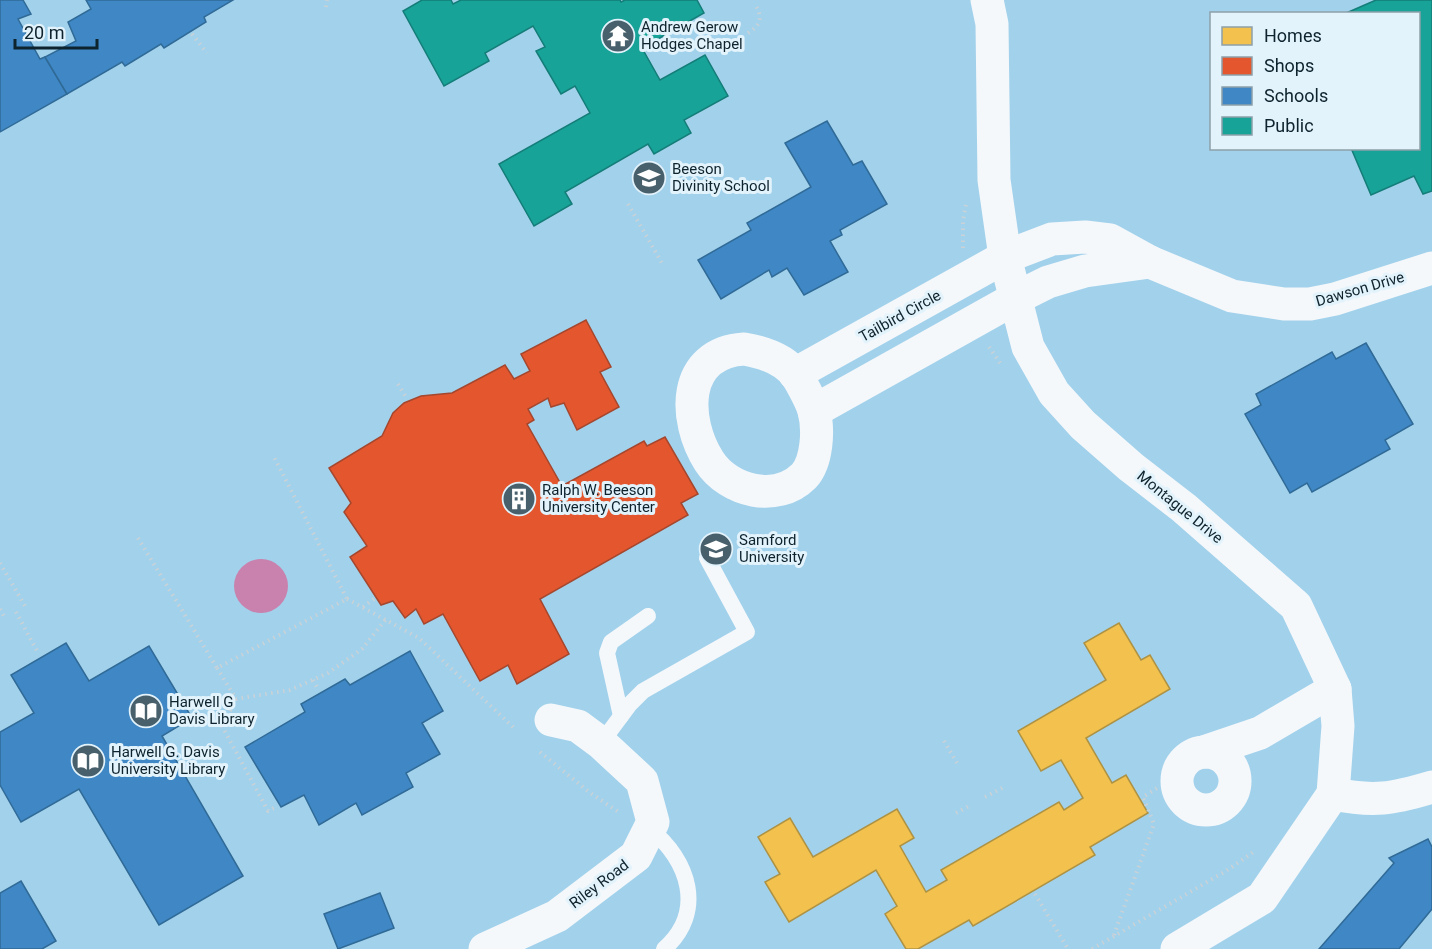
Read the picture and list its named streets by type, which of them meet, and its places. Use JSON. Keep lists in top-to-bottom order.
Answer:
{
  "streets": {
    "street": [
      "Dawson Drive",
      "Tailbird Circle",
      "Montague Drive",
      "Riley Road"
    ]
  },
  "crossings": [
    ["Dawson Drive", "Tailbird Circle"],
    ["Dawson Drive", "Montague Drive"],
    ["Tailbird Circle", "Montague Drive"]
  ],
  "places": {
    "temple": ["Andrew Gerow Hodges Chapel"],
    "school or university": ["Beeson Divinity School", "Samford University"],
    "building": ["Ralph W. Beeson University Center"],
    "library": ["Harwell G Davis Library", "Harwell G. Davis University Library"]
  },
  "legend": [
    "Homes",
    "Shops",
    "Schools",
    "Public"
  ],
  "scale_bar": "20 m"
}
